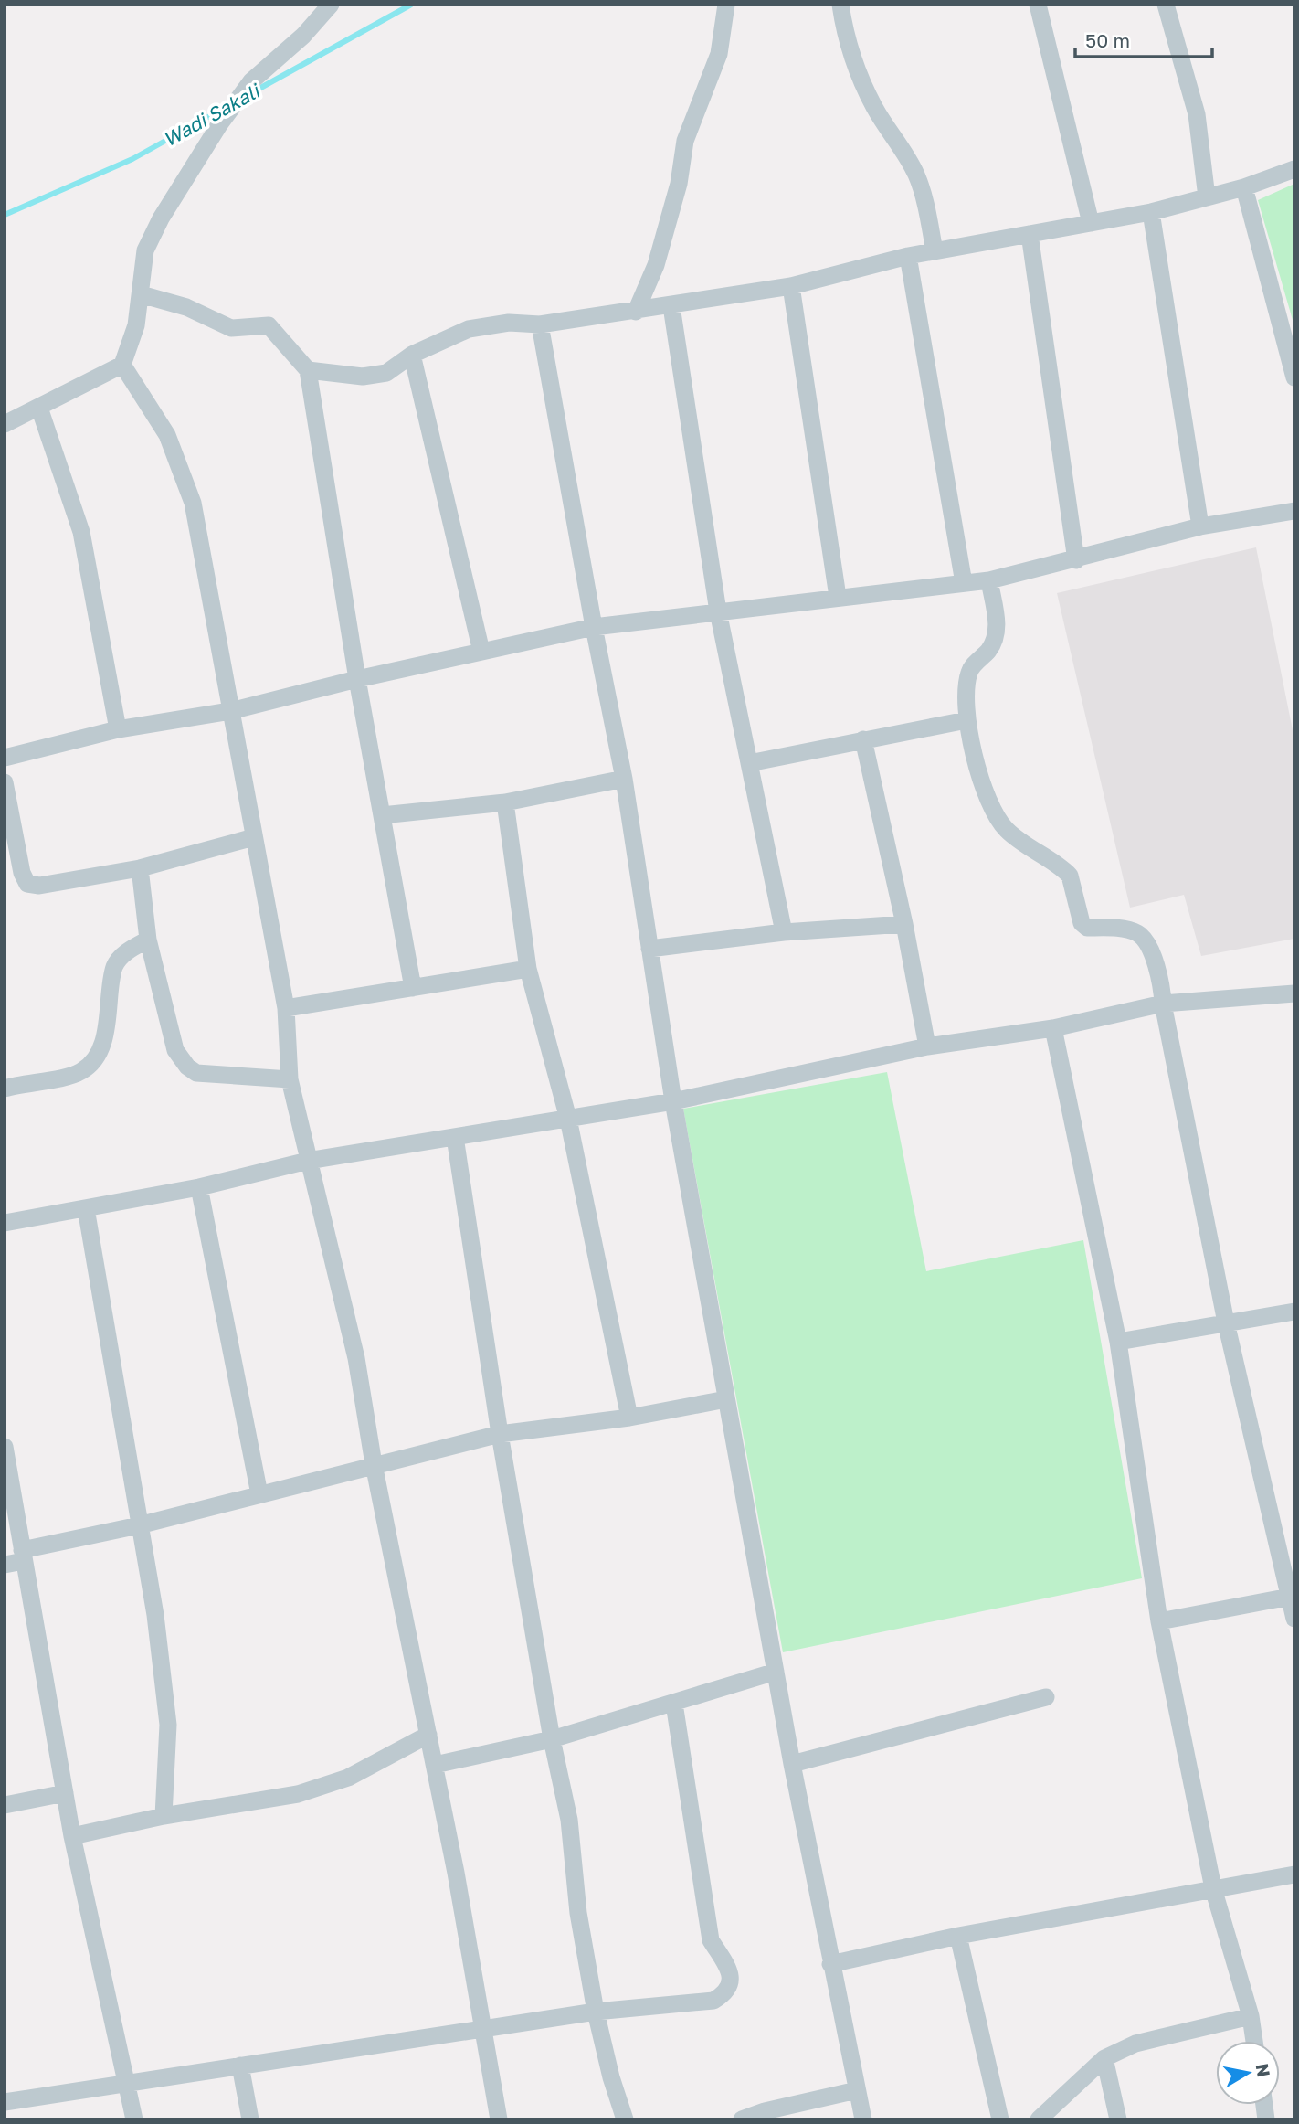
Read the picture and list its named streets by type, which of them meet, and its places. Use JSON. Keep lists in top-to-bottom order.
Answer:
{
  "water": ["Wadi Sakali"],
  "scale_bar": "50 m",
  "north": "right"
}
